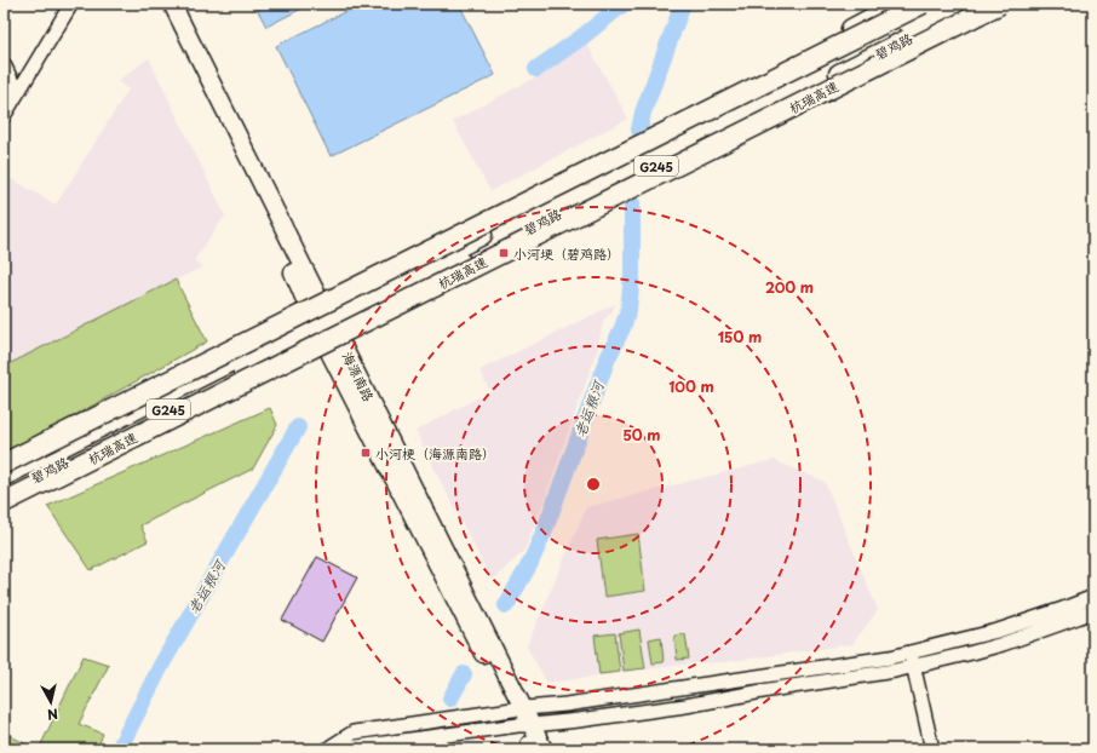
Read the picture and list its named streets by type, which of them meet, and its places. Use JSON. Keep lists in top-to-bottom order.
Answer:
{
  "streets": {
    "highway": ["碧鸡路", "杭瑞高速", "G245"],
    "main road": ["海源南路"]
  },
  "crossings": [
    ["碧鸡路", "海源南路"]
  ],
  "water": ["老运粮河"],
  "places": {
    "transit": ["小河埂（碧鸡路）", "小河梗（海源南路）"]
  },
  "north": "bottom",
  "rings": [
    "200 m",
    "150 m",
    "100 m",
    "50 m"
  ]
}
